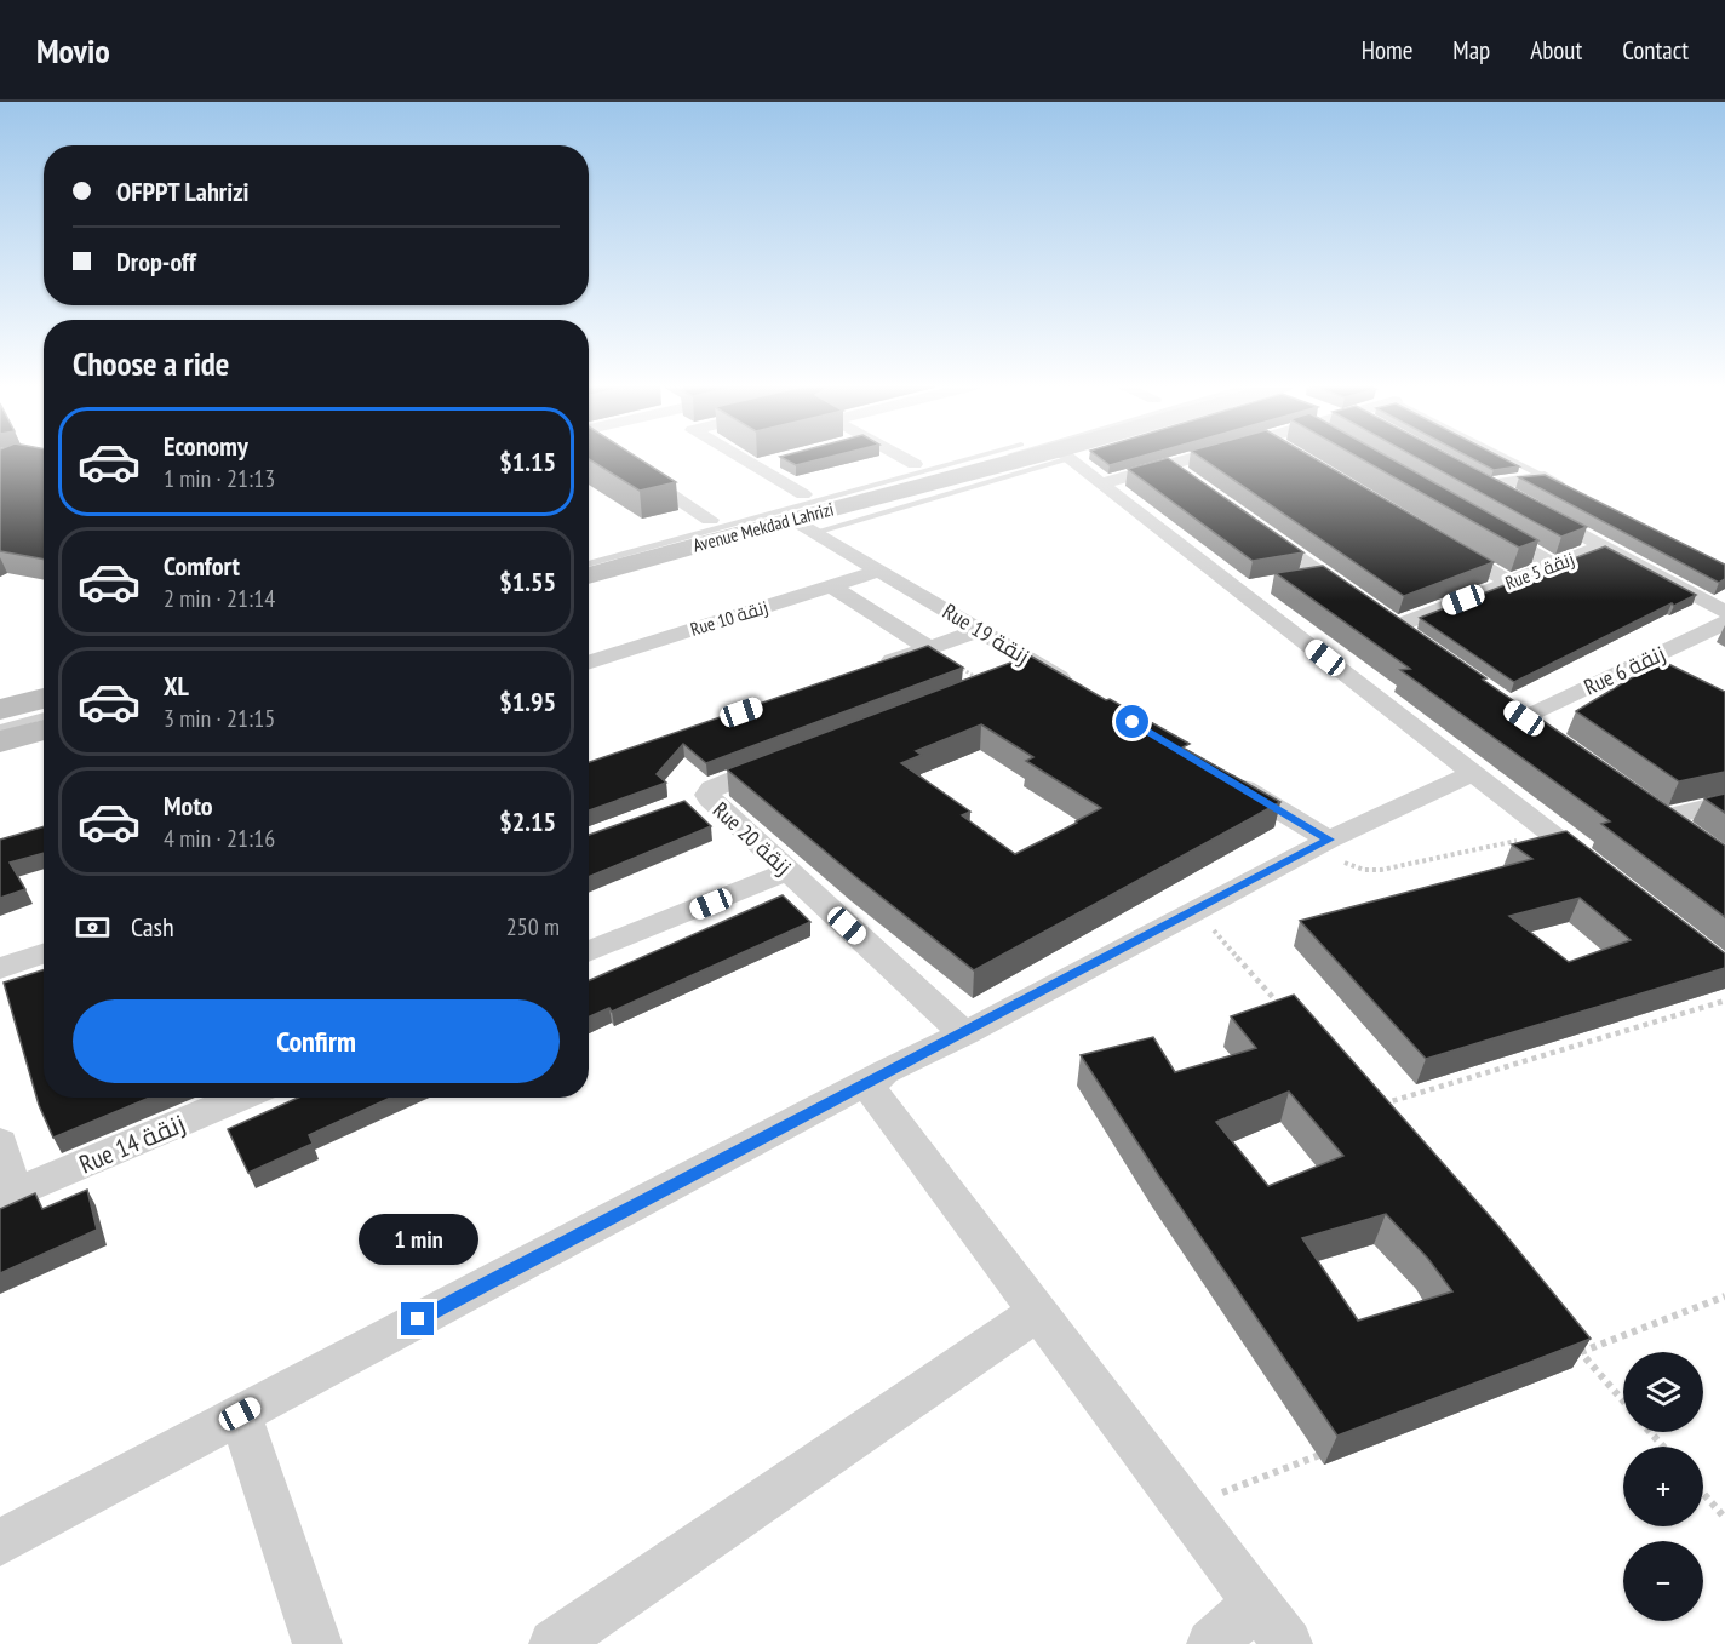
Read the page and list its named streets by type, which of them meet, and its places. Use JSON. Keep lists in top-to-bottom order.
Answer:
{
  "streets": {
    "main road": ["Avenue Mekdad Lahrizi"],
    "street": [
      "Rue 5 زنقة",
      "Rue 10 زنقة",
      "Rue 19 زنقة",
      "Rue 6 زنقة",
      "Rue 20 زنقة",
      "Rue 14 زنقة"
    ]
  },
  "crossings": [
    ["Avenue Mekdad Lahrizi", "Rue 19 زنقة"],
    ["Rue 10 زنقة", "Rue 19 زنقة"]
  ],
  "page": {
    "header": "Movio",
    "nav": [
      "Home",
      "Map",
      "About",
      "Contact"
    ],
    "banner": ["OFPPT Lahrizi", "Drop-off"],
    "heading": "Choose a ride",
    "list": [
      {
        "name": "Economy",
        "note": "1 min · 21:13",
        "value": "$1.15"
      },
      {
        "name": "Comfort",
        "note": "2 min · 21:14",
        "value": "$1.55"
      },
      {
        "name": "XL",
        "note": "3 min · 21:15",
        "value": "$1.95"
      },
      {
        "name": "Moto",
        "note": "4 min · 21:16",
        "value": "$2.15"
      }
    ],
    "pay": ["Cash", "250 m"],
    "buttons": "Confirm",
    "bubble": "1 min",
    "map_buttons": ["+", "−"]
  }
}
